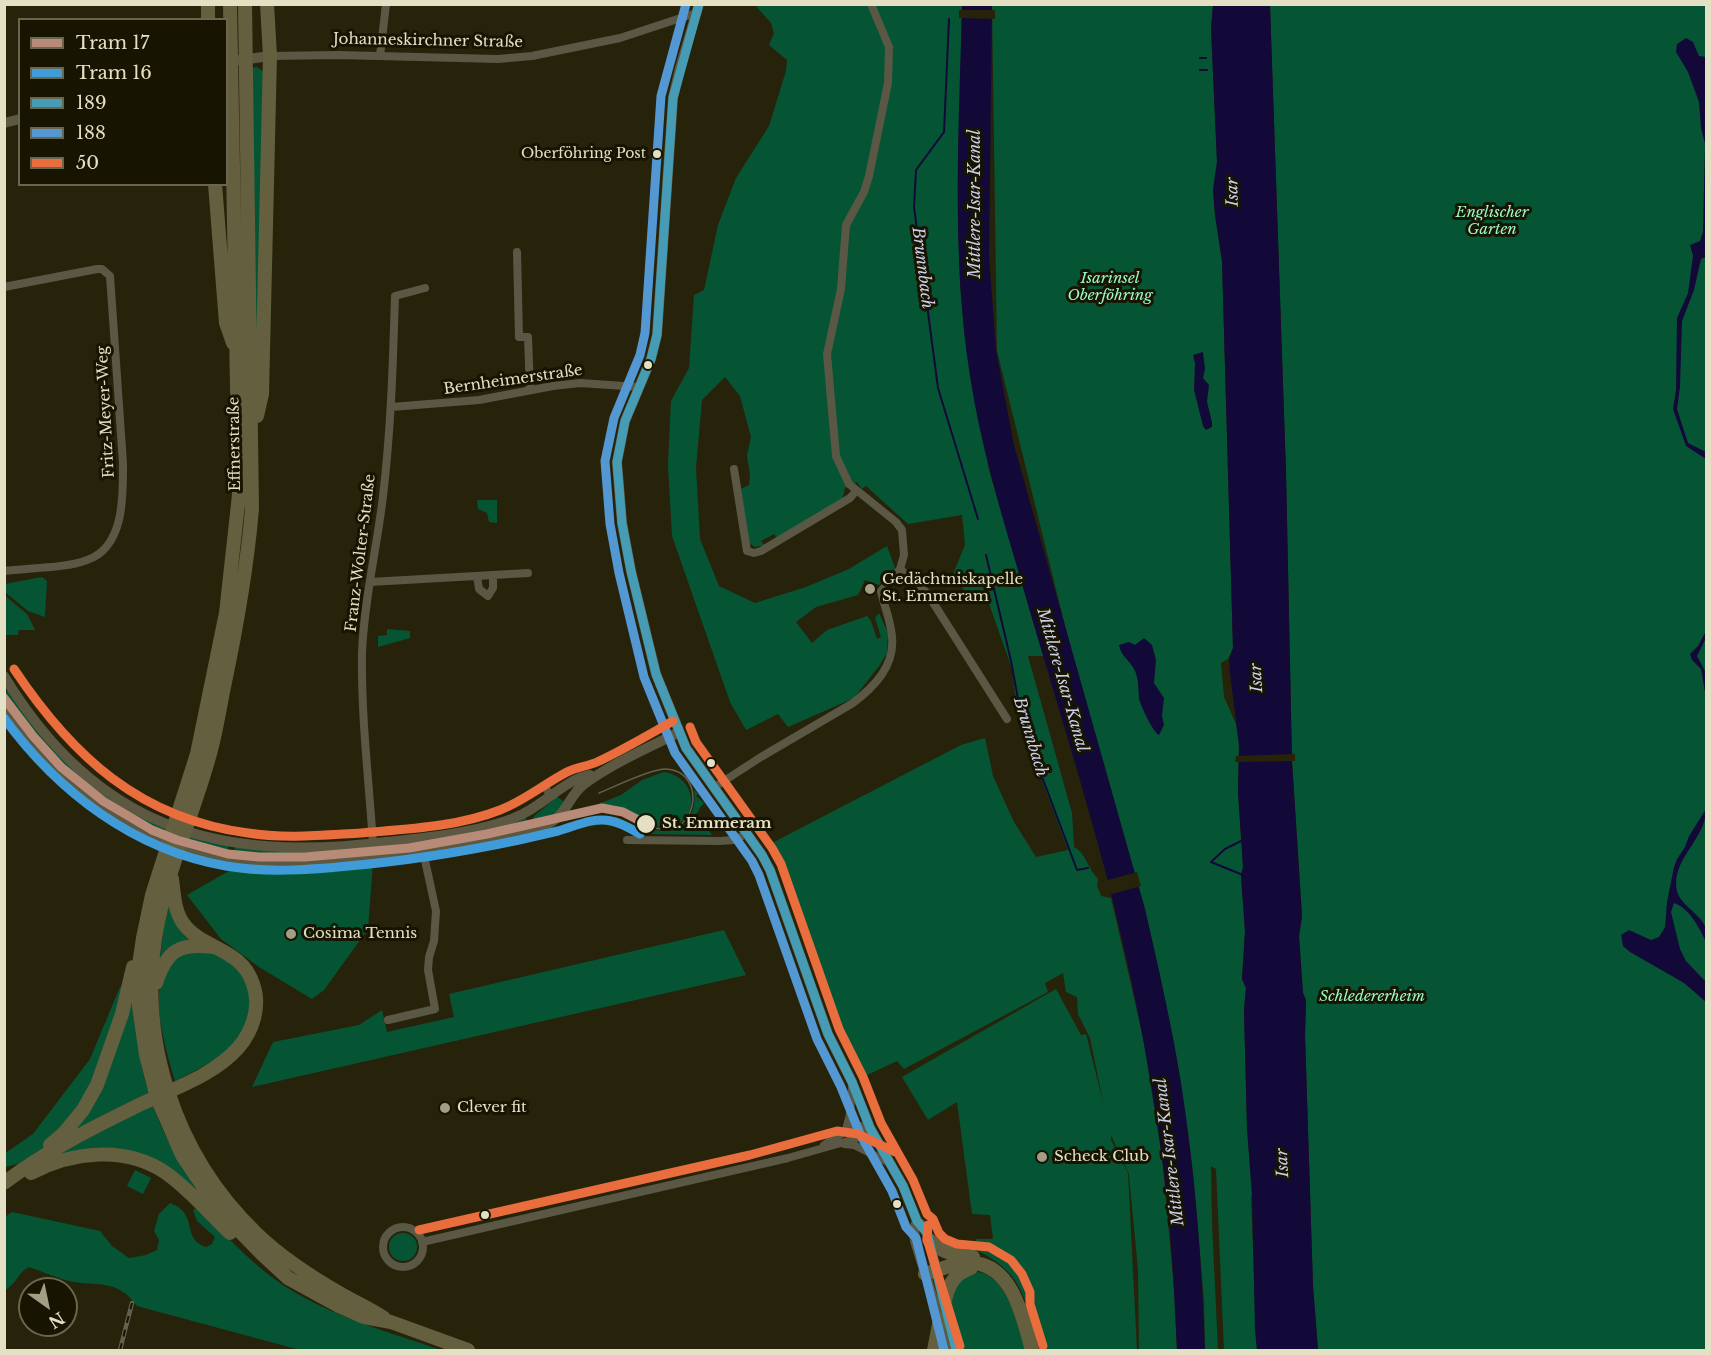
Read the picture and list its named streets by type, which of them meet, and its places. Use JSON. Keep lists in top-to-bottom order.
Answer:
{
  "streets": {
    "highway": ["Effnerstraße"],
    "main road": ["Johanneskirchner Straße"],
    "street": ["Bernheimerstraße", "Fritz-Meyer-Weg", "Franz-Wolter-Straße"]
  },
  "crossings": [
    ["Bernheimerstraße", "Franz-Wolter-Straße"]
  ],
  "water": ["Isar", "Mittlere-Isar-Kanal", "Brunnbach"],
  "parks": ["Englischer Garten", "Isarinsel Oberföhring", "Schledererheim"],
  "places": [
    "Oberföhring Post",
    "Gedächtniskapelle St. Emmeram",
    "St. Emmeram",
    "Cosima Tennis",
    "Clever fit",
    "Scheck Club"
  ],
  "lines": [
    "transit line 189",
    "transit line 188",
    "transit line 50",
    "tram line 17",
    "tram line 16"
  ],
  "legend": [
    "Tram 17",
    "Tram 16",
    "189",
    "188",
    "50"
  ],
  "north": "bottom right"
}
